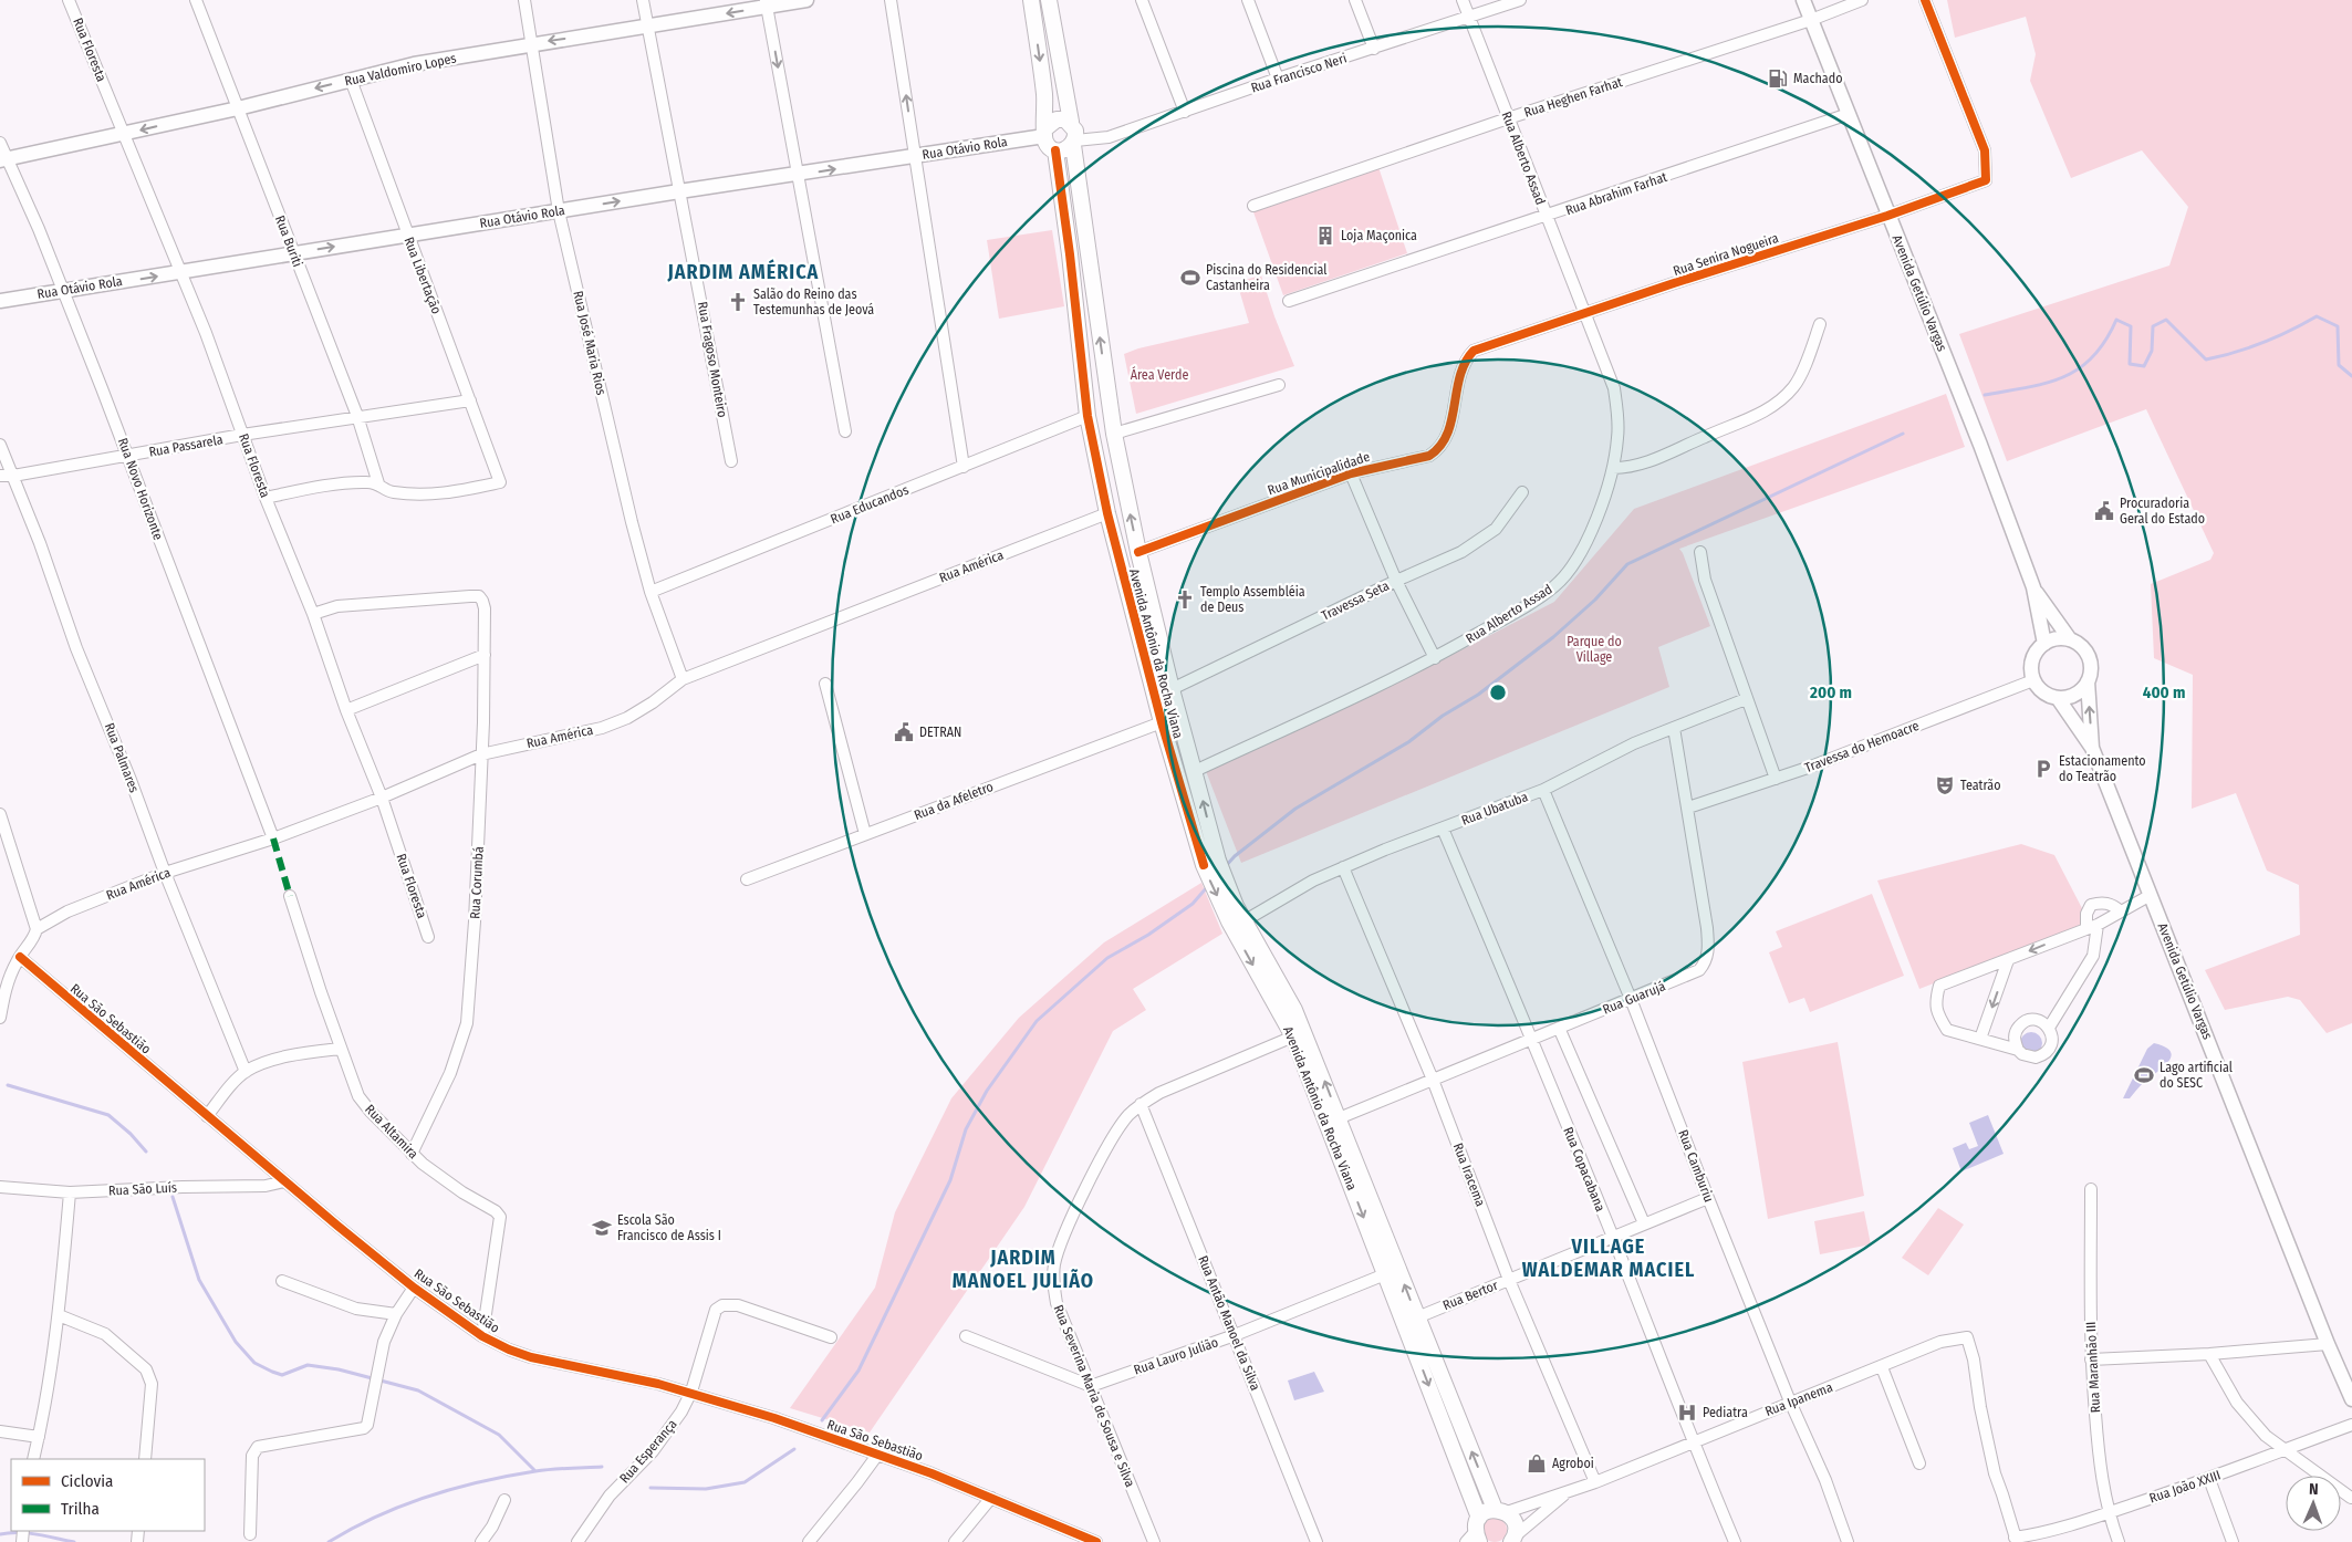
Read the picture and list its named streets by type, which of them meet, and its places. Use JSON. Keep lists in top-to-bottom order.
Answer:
{
  "streets": {
    "main road": ["Avenida Antônio da Rocha Viana"],
    "street": [
      "Rua Floresta",
      "Rua Valdomiro Lopes",
      "Rua Francisco Neri",
      "Rua Heghen Farhat",
      "Rua Otávio Rola",
      "Rua Alberto Assad",
      "Rua Abrahim Farhat",
      "Rua Buriti",
      "Rua Senira Nogueira",
      "Rua Libertação",
      "Avenida Getúlio Vargas",
      "Rua José Maria Rios",
      "Rua Fragoso Monteiro",
      "Rua Passarela",
      "Rua Municipalidade",
      "Rua Novo Horizonte",
      "Rua Educandos",
      "Rua América",
      "Travessa Seta",
      "Travessa do Hemoacre",
      "Rua Palmares",
      "Rua da Afeletro",
      "Rua Ubatuba",
      "Rua Corumbá",
      "Rua Guarujá",
      "Rua São Sebastião",
      "Rua Altamira",
      "Rua Camburiu",
      "Rua Copacabana",
      "Rua Iracema",
      "Rua São Luís",
      "Rua Bertor",
      "Rua Antão Manoel da Silva",
      "Rua Lauro Julião",
      "Rua Maranhão III",
      "Rua Severina Maria de Sousa e Silva",
      "Rua Ipanema",
      "Rua Esperança",
      "Rua João XXIII"
    ]
  },
  "crossings": [
    ["Rua Floresta", "Rua Valdomiro Lopes"],
    ["Rua Floresta", "Rua Otávio Rola"],
    ["Rua Floresta", "Rua Passarela"],
    ["Rua Floresta", "Rua América"],
    ["Rua Floresta", "Rua Corumbá"],
    ["Rua Valdomiro Lopes", "Rua Buriti"],
    ["Rua Valdomiro Lopes", "Rua Libertação"],
    ["Rua Valdomiro Lopes", "Rua José Maria Rios"],
    ["Rua Valdomiro Lopes", "Rua Fragoso Monteiro"],
    ["Rua Valdomiro Lopes", "Rua Novo Horizonte"],
    ["Rua Francisco Neri", "Rua Otávio Rola"],
    ["Rua Francisco Neri", "Rua Alberto Assad"],
    ["Rua Francisco Neri", "Avenida Antônio da Rocha Viana"],
    ["Rua Heghen Farhat", "Rua Alberto Assad"],
    ["Rua Heghen Farhat", "Avenida Getúlio Vargas"],
    ["Rua Otávio Rola", "Rua Buriti"],
    ["Rua Otávio Rola", "Rua Libertação"],
    ["Rua Otávio Rola", "Rua José Maria Rios"],
    ["Rua Otávio Rola", "Rua Fragoso Monteiro"],
    ["Rua Otávio Rola", "Rua Novo Horizonte"],
    ["Rua Otávio Rola", "Avenida Antônio da Rocha Viana"],
    ["Rua Alberto Assad", "Rua Abrahim Farhat"],
    ["Rua Alberto Assad", "Rua Senira Nogueira"],
    ["Rua Alberto Assad", "Avenida Antônio da Rocha Viana"],
    ["Rua Abrahim Farhat", "Avenida Getúlio Vargas"],
    ["Rua Buriti", "Rua Libertação"],
    ["Rua Buriti", "Rua Passarela"],
    ["Rua Senira Nogueira", "Avenida Getúlio Vargas"],
    ["Rua Senira Nogueira", "Rua Municipalidade"],
    ["Rua Libertação", "Rua Passarela"],
    ["Avenida Getúlio Vargas", "Travessa do Hemoacre"],
    ["Rua José Maria Rios", "Rua Educandos"],
    ["Rua José Maria Rios", "Rua América"],
    ["Rua Passarela", "Rua Novo Horizonte"],
    ["Rua Passarela", "Rua Palmares"],
    ["Rua Municipalidade", "Avenida Antônio da Rocha Viana"],
    ["Rua Novo Horizonte", "Rua América"],
    ["Rua Educandos", "Avenida Antônio da Rocha Viana"],
    ["Rua América", "Avenida Antônio da Rocha Viana"],
    ["Rua América", "Rua Palmares"],
    ["Rua América", "Rua Corumbá"],
    ["Travessa Seta", "Avenida Antônio da Rocha Viana"],
    ["Avenida Antônio da Rocha Viana", "Rua da Afeletro"],
    ["Avenida Antônio da Rocha Viana", "Rua Ubatuba"],
    ["Avenida Antônio da Rocha Viana", "Rua Guarujá"],
    ["Avenida Antônio da Rocha Viana", "Rua Bertor"],
    ["Avenida Antônio da Rocha Viana", "Rua Lauro Julião"],
    ["Avenida Antônio da Rocha Viana", "Rua Severina Maria de Sousa e Silva"],
    ["Avenida Antônio da Rocha Viana", "Rua Ipanema"],
    ["Travessa do Hemoacre", "Rua Guarujá"],
    ["Rua Ubatuba", "Rua Guarujá"],
    ["Rua Ubatuba", "Rua Camburiu"],
    ["Rua Ubatuba", "Rua Copacabana"],
    ["Rua Ubatuba", "Rua Iracema"],
    ["Rua Corumbá", "Rua Altamira"],
    ["Rua Guarujá", "Rua Camburiu"],
    ["Rua Guarujá", "Rua Copacabana"],
    ["Rua Guarujá", "Rua Iracema"],
    ["Rua São Sebastião", "Rua Altamira"],
    ["Rua São Sebastião", "Rua São Luís"],
    ["Rua São Sebastião", "Rua Esperança"],
    ["Rua Camburiu", "Rua Bertor"],
    ["Rua Camburiu", "Rua Ipanema"],
    ["Rua Copacabana", "Rua Bertor"],
    ["Rua Copacabana", "Rua Ipanema"],
    ["Rua Iracema", "Rua Bertor"],
    ["Rua Iracema", "Rua Ipanema"],
    ["Rua Antão Manoel da Silva", "Rua Lauro Julião"],
    ["Rua Antão Manoel da Silva", "Rua Severina Maria de Sousa e Silva"],
    ["Rua Lauro Julião", "Rua Severina Maria de Sousa e Silva"],
    ["Rua Maranhão III", "Rua João XXIII"],
    ["Rua Ipanema", "Rua João XXIII"]
  ],
  "one_way": ["Rua Valdomiro Lopes", "Rua Otávio Rola"],
  "districts": ["JARDIM AMÉRICA", "VILLAGE WALDEMAR MACIEL", "JARDIM MANOEL JULIÃO"],
  "parks": ["Área Verde", "Parque do Village"],
  "places": {
    "fuel station": ["Machado"],
    "building": ["Loja Maçonica"],
    "sports": ["Piscina do Residencial Castanheira", "Lago artificial do SESC"],
    "church": ["Salão do Reino das Testemunhas de Jeová", "Templo Assembléia de Deus"],
    "public building": ["Procuradoria Geral do Estado", "DETRAN"],
    "parking": ["Estacionamento do Teatrão"],
    "theatre": ["Teatrão"],
    "school or university": ["Escola São Francisco de Assis I"],
    "hospital": ["Pediatra"],
    "shop": ["Agroboi"]
  },
  "legend": ["Ciclovia", "Trilha"],
  "north": "top",
  "rings": ["200 m", "400 m"]
}
